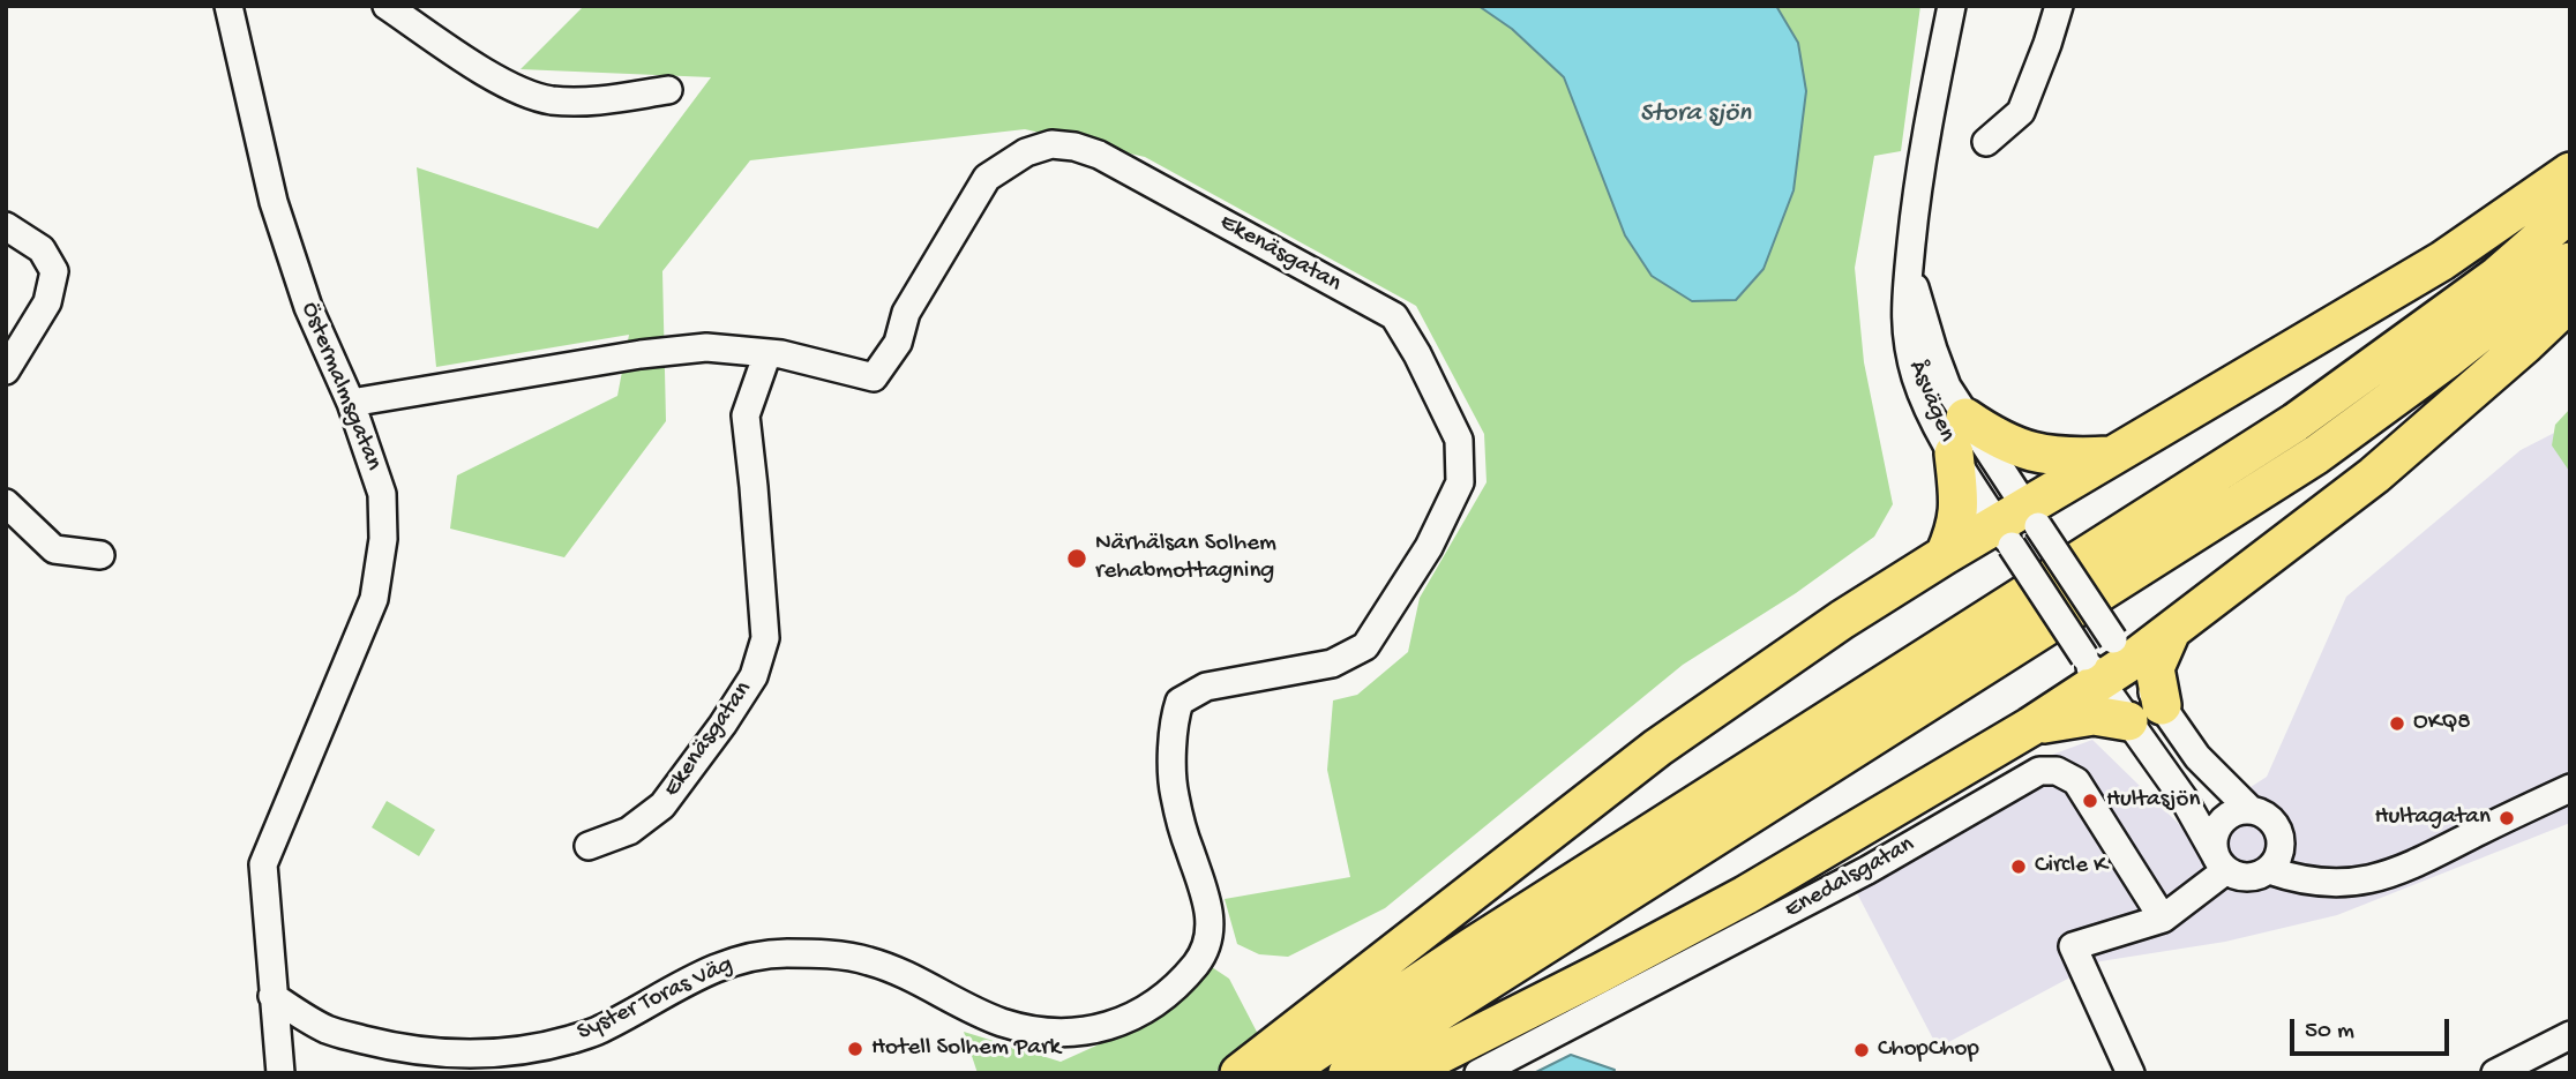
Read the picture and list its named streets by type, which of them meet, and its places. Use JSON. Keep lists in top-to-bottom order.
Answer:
{
  "streets": {
    "street": [
      "Ekenäsgatan",
      "Östermalmsgatan",
      "Åsvägen",
      "Enedalsgatan",
      "Syster Toras Väg"
    ]
  },
  "crossings": [
    ["Ekenäsgatan", "Östermalmsgatan"],
    ["Ekenäsgatan", "Syster Toras Väg"],
    ["Östermalmsgatan", "Syster Toras Väg"]
  ],
  "water": ["Stora sjön"],
  "places": [
    "Närhälsan Solhem rehabmottagning",
    "OKQ8",
    "Hultasjön",
    "Hultagatan",
    "Circle K",
    "Hotell Solhem Park",
    "ChopChop"
  ],
  "scale_bar": "50 m"
}
